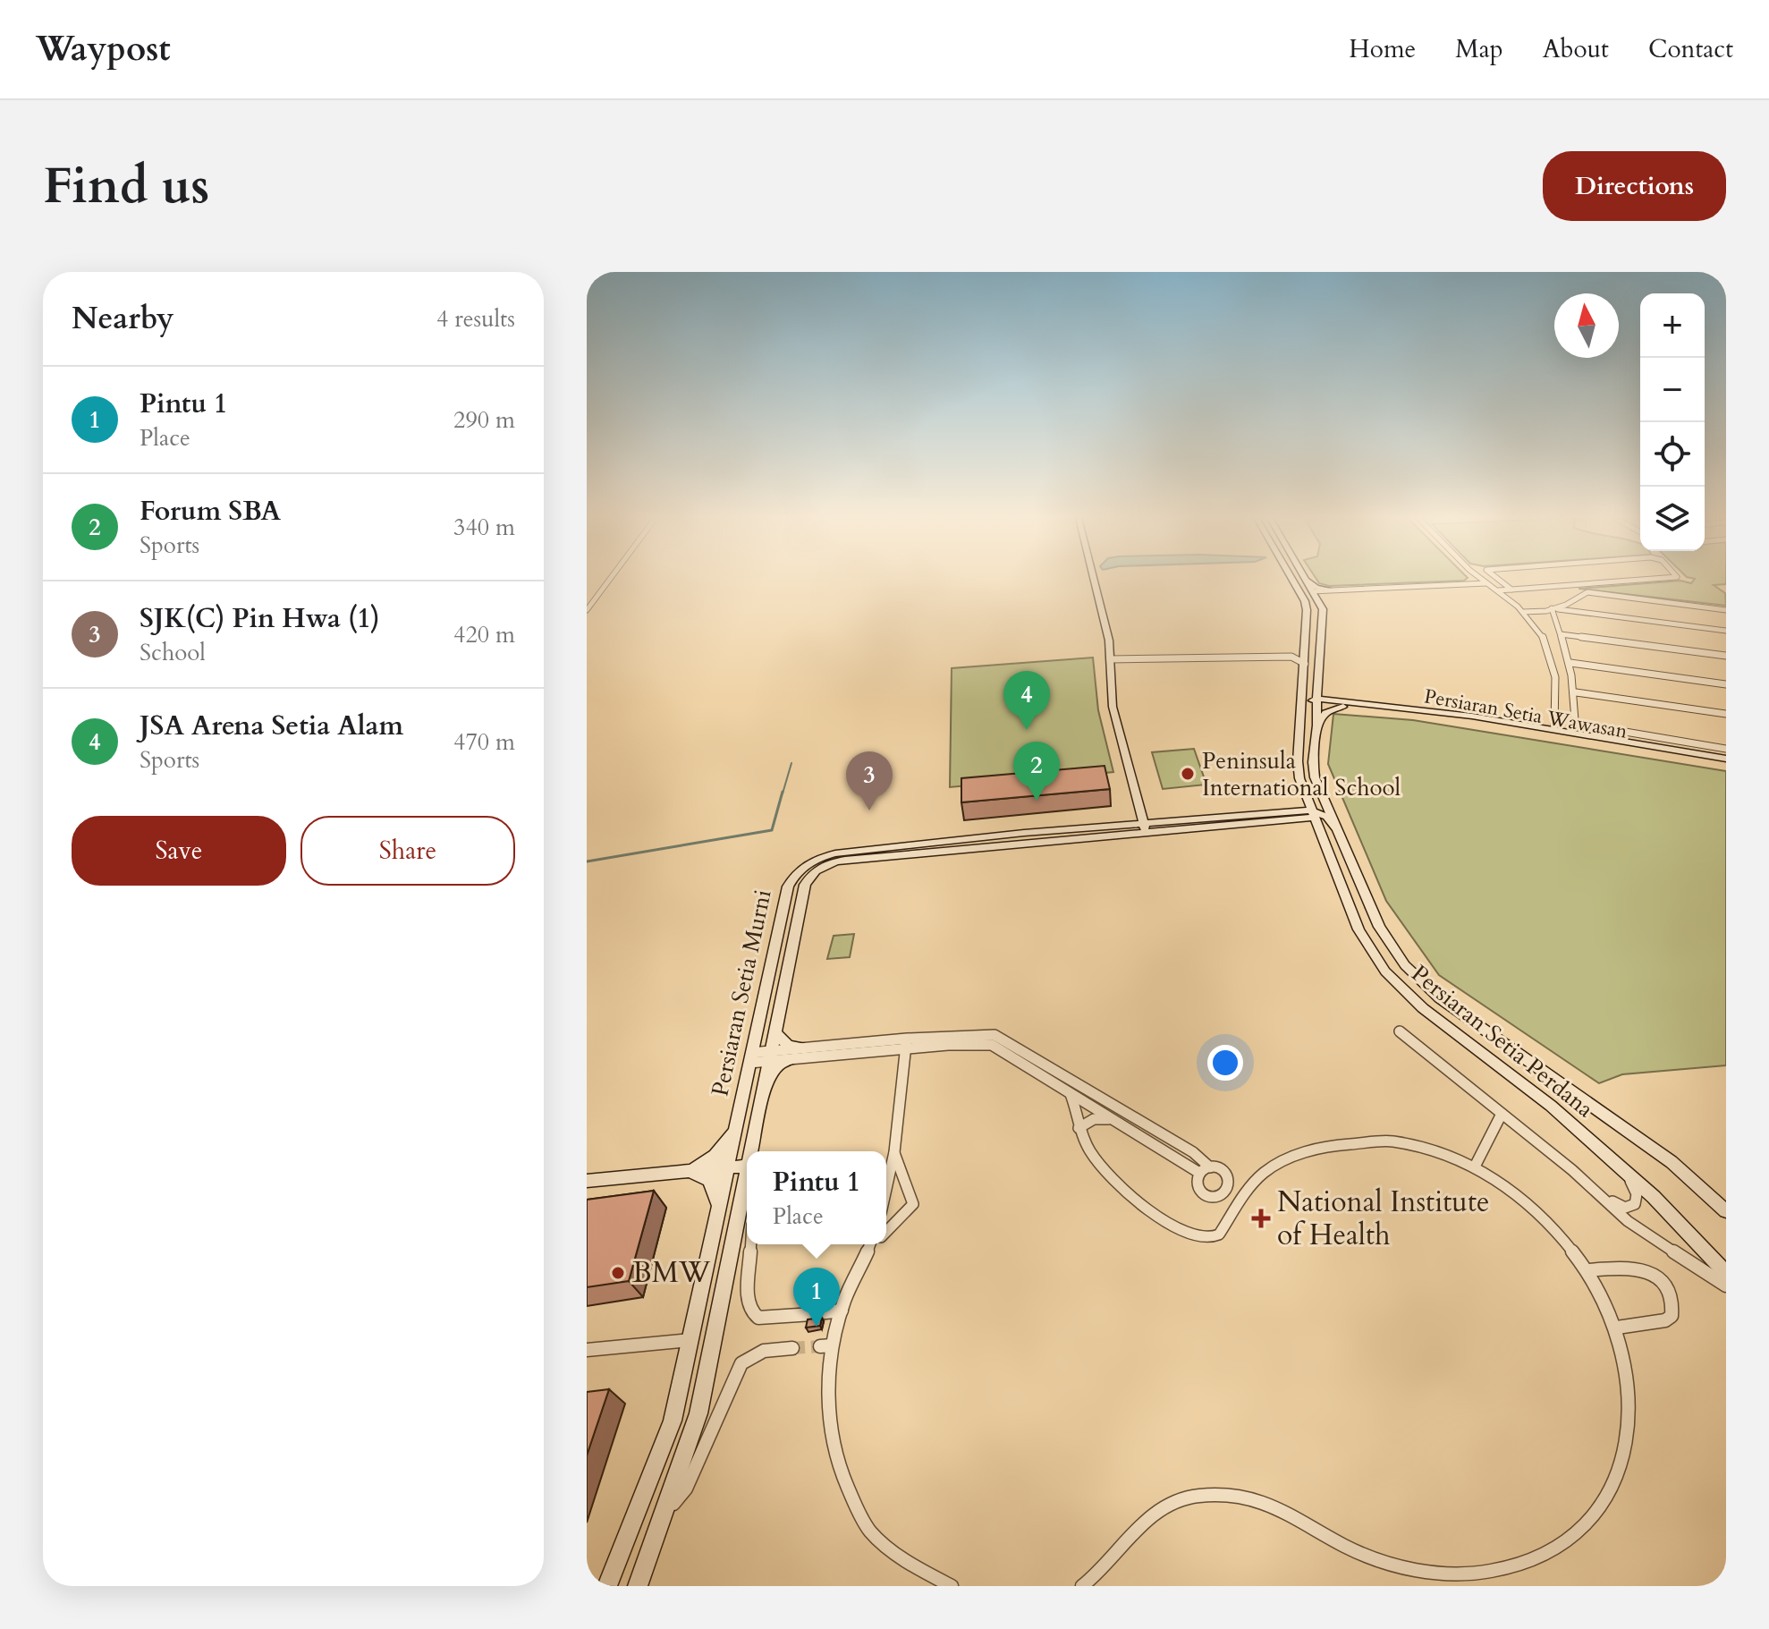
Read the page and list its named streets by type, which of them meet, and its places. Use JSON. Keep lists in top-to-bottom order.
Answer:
{
  "streets": {
    "street": ["Persiaran Setia Wawasan", "Persiaran Setia Murni", "Persiaran Setia Perdana"]
  },
  "crossings": [
    ["Persiaran Setia Wawasan", "Persiaran Setia Perdana"],
    ["Persiaran Setia Murni", "Persiaran Setia Perdana"]
  ],
  "places": {
    "other": ["Peninsula International School", "BMW"],
    "health": ["National Institute of Health"]
  },
  "north": "top",
  "page": {
    "header": "Waypost",
    "nav": [
      "Home",
      "Map",
      "About",
      "Contact"
    ],
    "buttons": [
      "Directions",
      ["Save", "Share"]
    ],
    "title": "Find us",
    "heading": ["Nearby", "4 results"],
    "map_buttons": ["+", "−"],
    "list": [
      {
        "mark": "1",
        "name": "Pintu 1",
        "note": "Place",
        "value": "290 m"
      },
      {
        "mark": "2",
        "name": "Forum SBA",
        "note": "Sports",
        "value": "340 m"
      },
      {
        "mark": "3",
        "name": "SJK(C) Pin Hwa (1)",
        "note": "School",
        "value": "420 m"
      },
      {
        "mark": "4",
        "name": "JSA Arena Setia Alam",
        "note": "Sports",
        "value": "470 m"
      }
    ],
    "pins": [
      "4",
      "2",
      "3",
      "1"
    ],
    "popup": ["Pintu 1", "Place"]
  }
}
